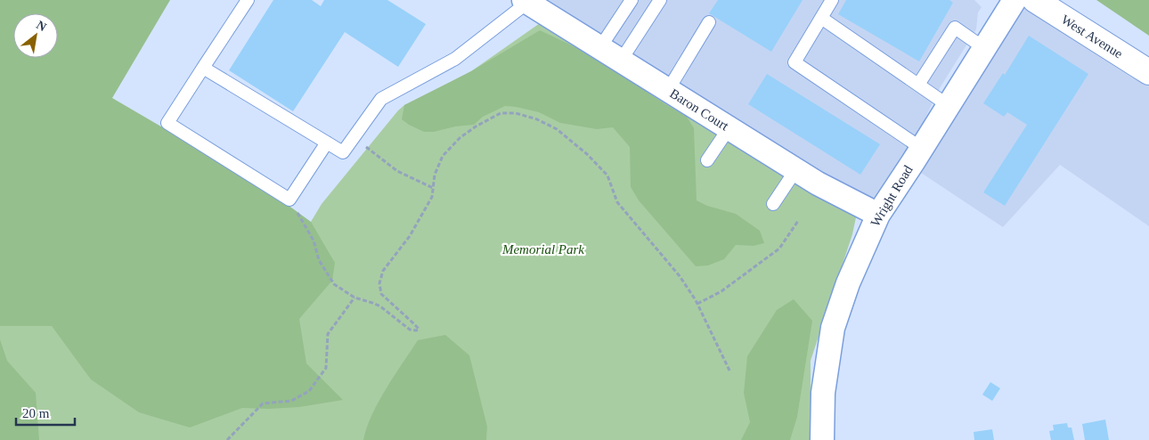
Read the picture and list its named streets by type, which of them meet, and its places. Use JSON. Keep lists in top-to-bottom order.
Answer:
{
  "streets": {
    "main road": ["West Avenue"],
    "street": ["Baron Court", "Wright Road"]
  },
  "crossings": [
    ["Baron Court", "Wright Road"]
  ],
  "parks": ["Memorial Park"],
  "scale_bar": "20 m",
  "north": "top right"
}
